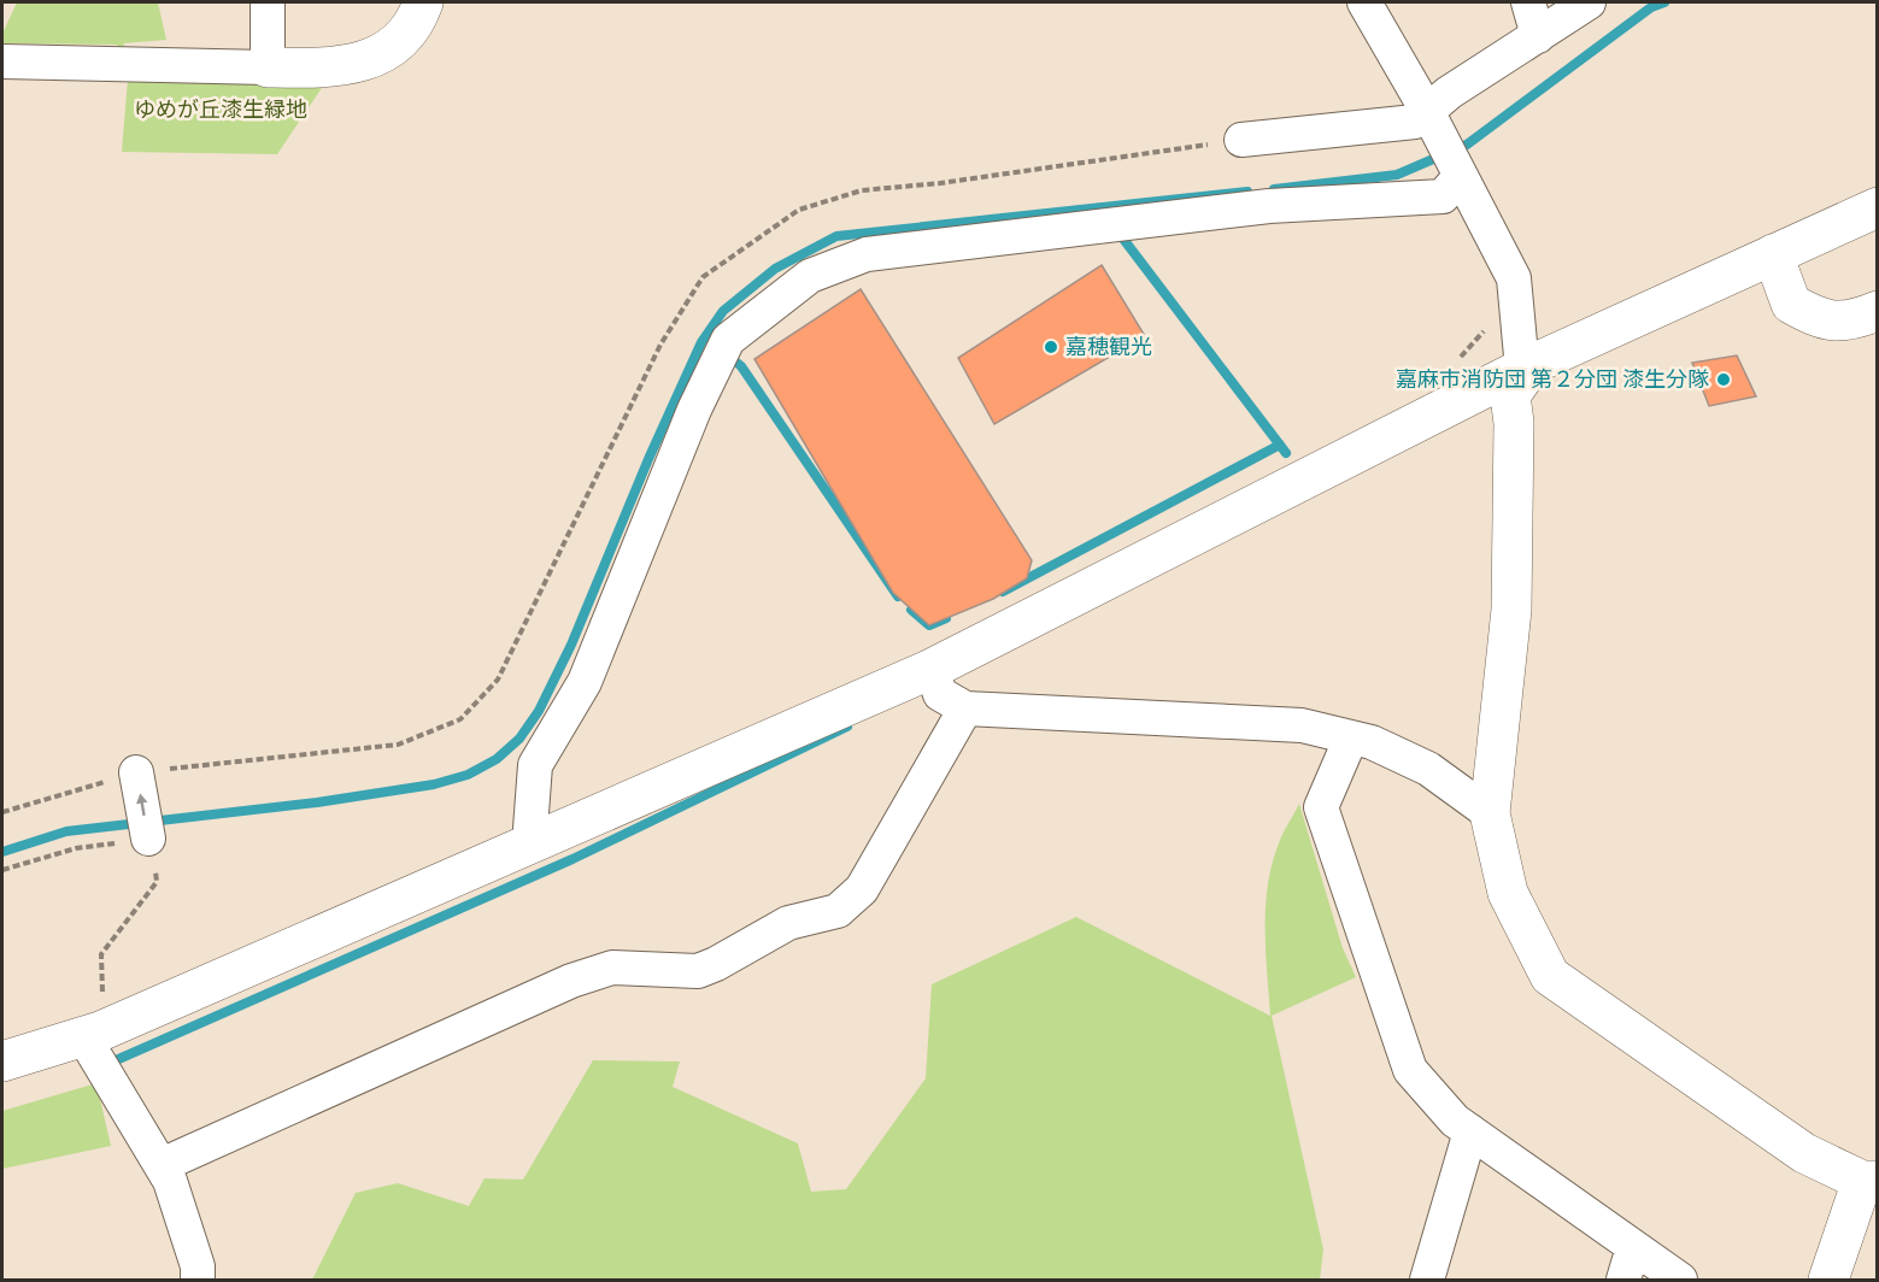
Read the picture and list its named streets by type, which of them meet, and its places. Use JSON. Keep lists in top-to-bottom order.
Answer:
{
  "parks": ["ゆめが丘漆生緑地"],
  "places": ["嘉穂観光", "嘉麻市消防団 第２分団 漆生分隊"]
}
